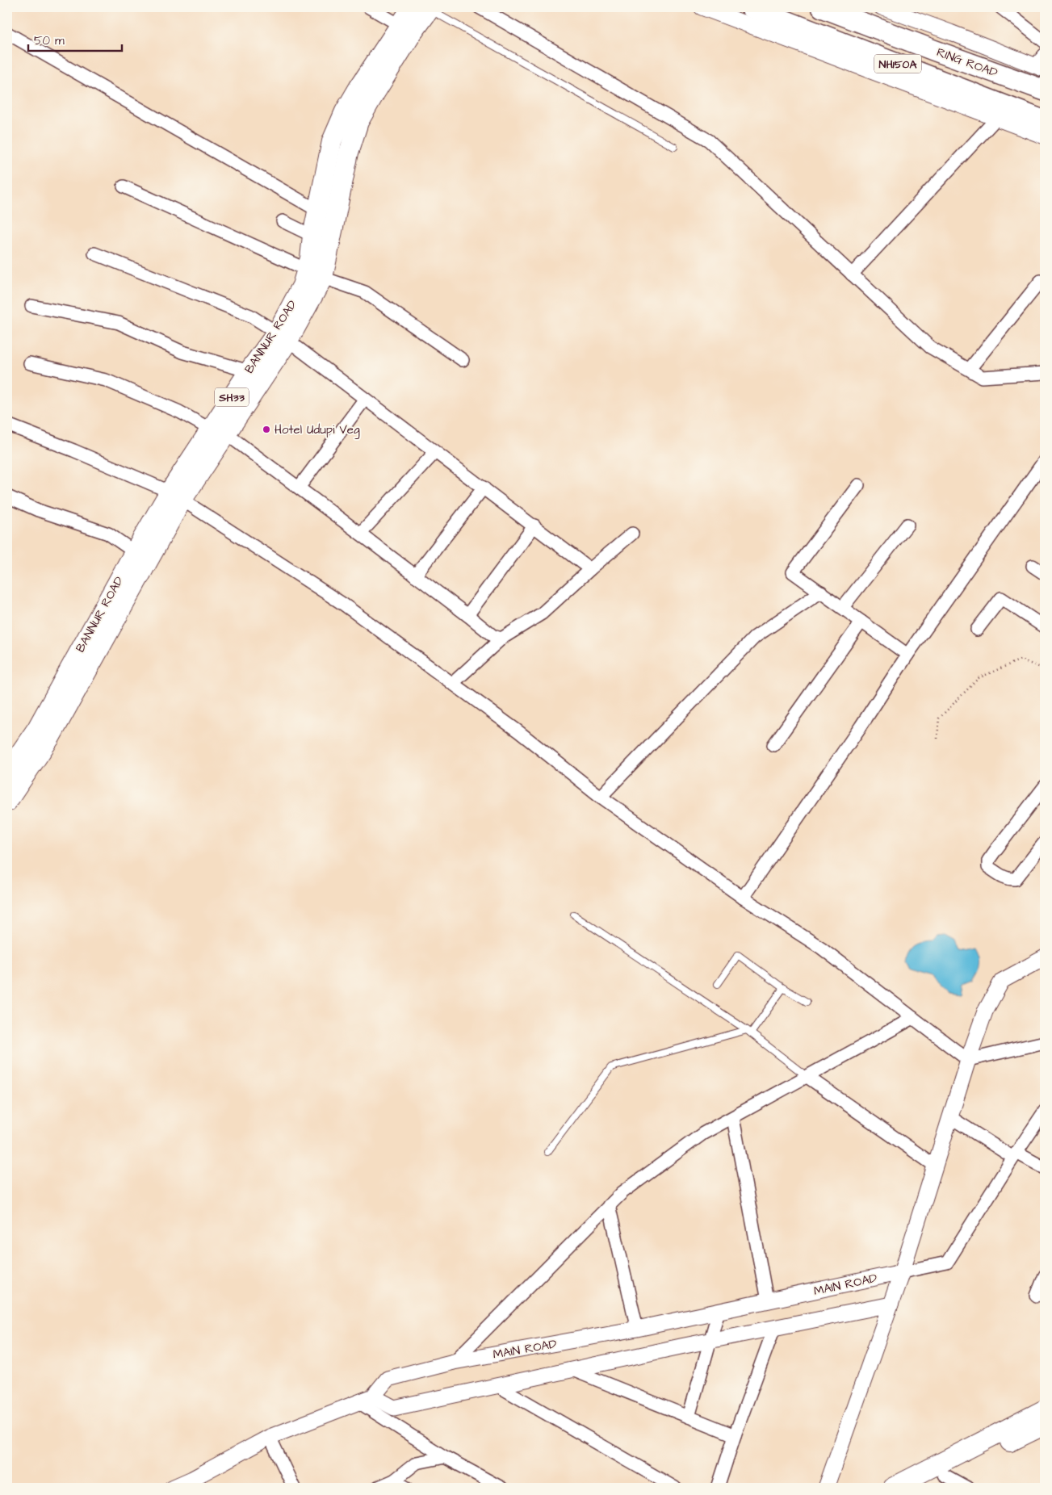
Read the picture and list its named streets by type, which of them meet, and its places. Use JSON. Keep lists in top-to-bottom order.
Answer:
{
  "streets": {
    "highway": ["RING ROAD", "NH150A"],
    "main road": ["BANNUR ROAD", "SH33"],
    "street": ["MAIN ROAD"]
  },
  "places": ["Hotel Udupi Veg"],
  "scale_bar": "50 m"
}
